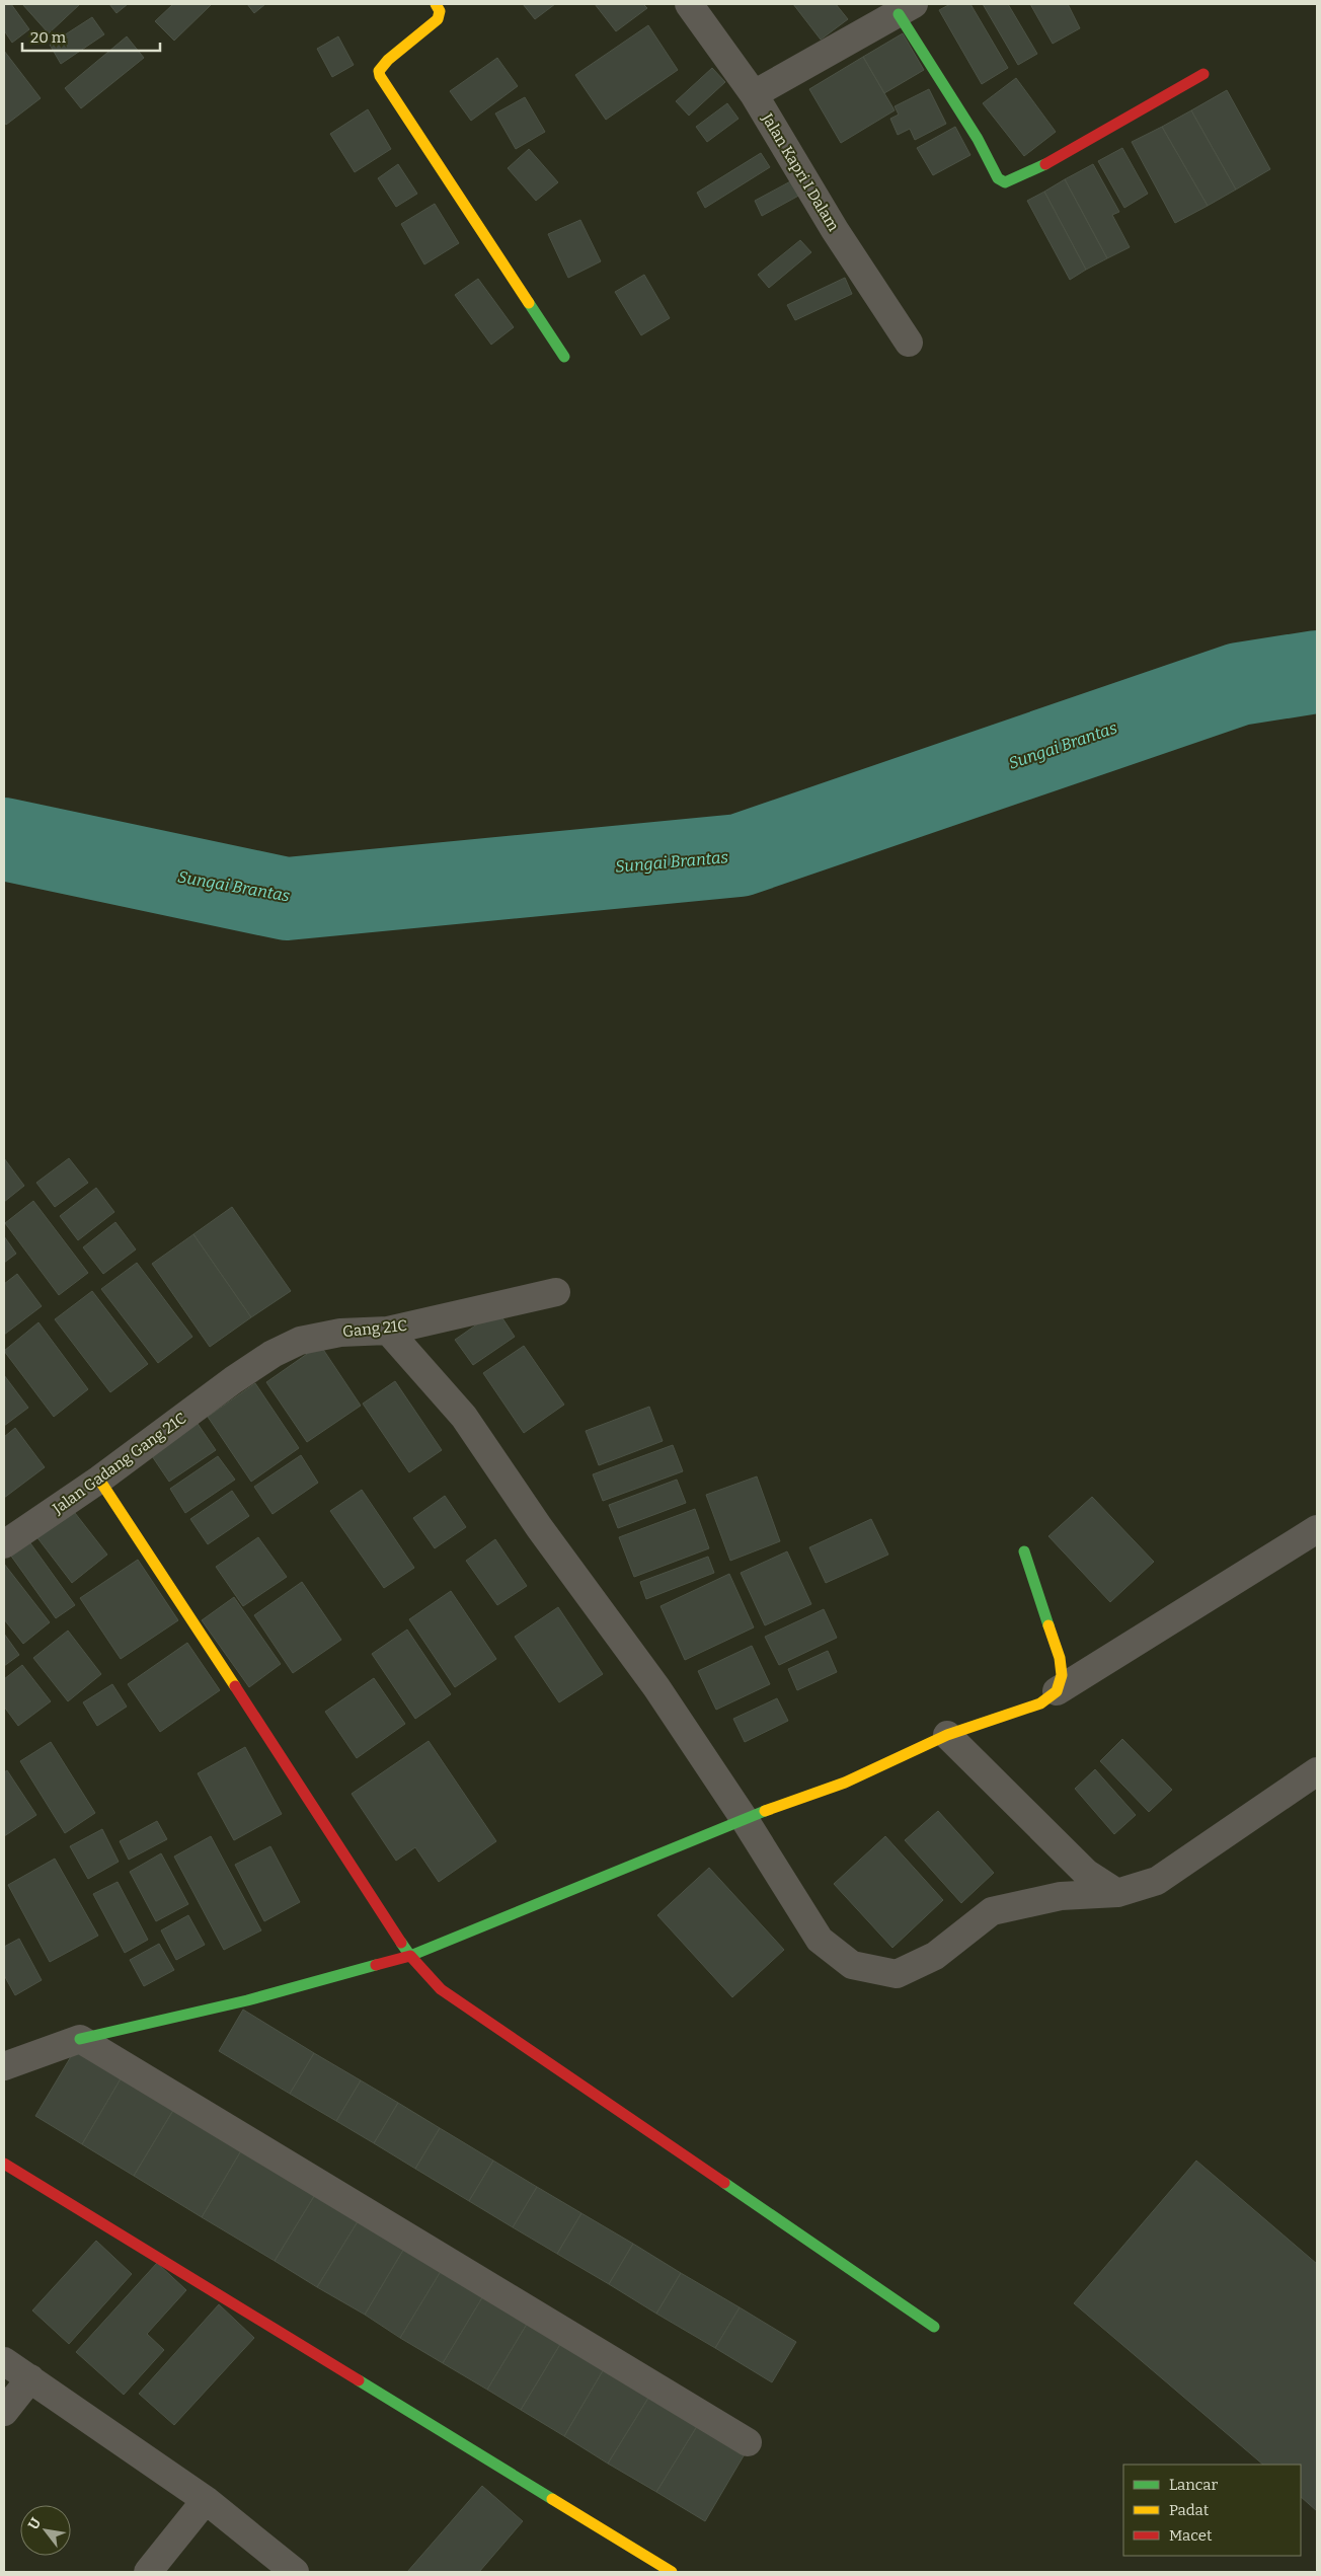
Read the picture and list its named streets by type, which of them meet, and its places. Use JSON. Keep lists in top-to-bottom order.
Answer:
{
  "streets": {
    "street": ["Jalan Kapri I Dalam", "Gang 21C", "Jalan Gadang Gang 21C"]
  },
  "crossings": [
    ["Gang 21C", "Jalan Gadang Gang 21C"]
  ],
  "water": ["Sungai Brantas"],
  "legend": ["Lancar", "Padat", "Macet"],
  "scale_bar": "20 m",
  "north": "top left"
}
